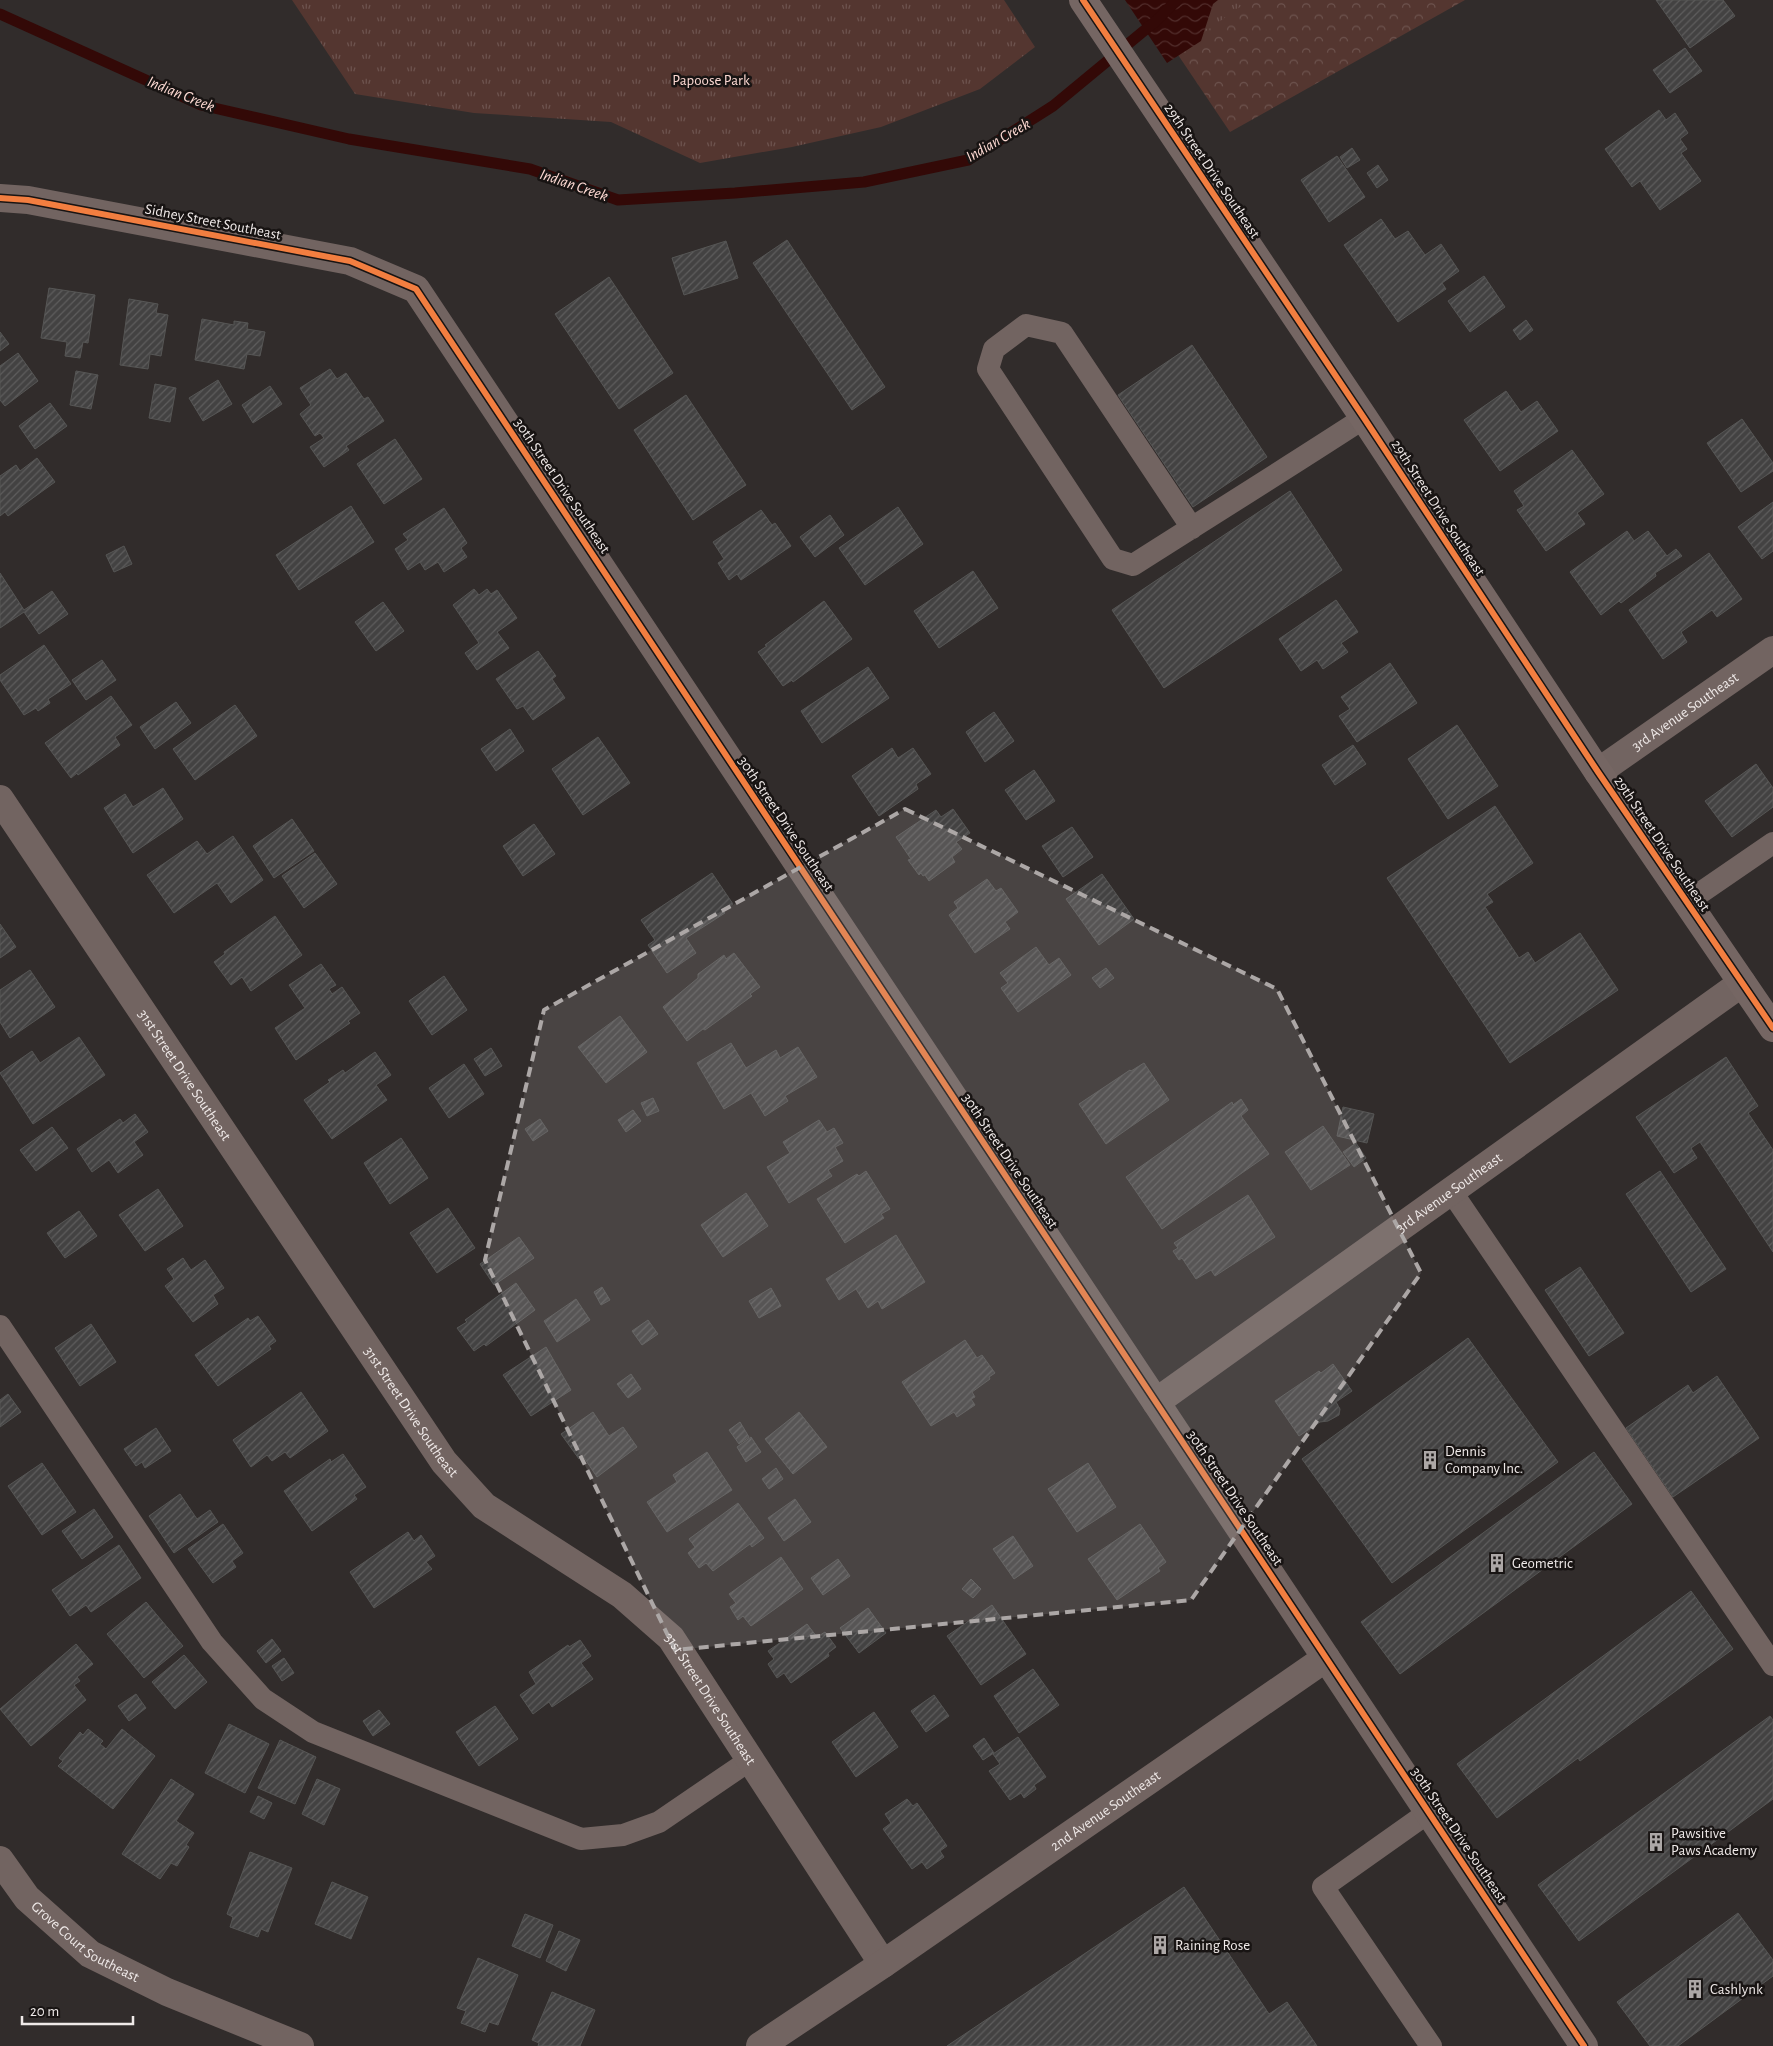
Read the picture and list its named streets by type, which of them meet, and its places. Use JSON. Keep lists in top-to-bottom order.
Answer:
{
  "streets": {
    "main road": ["29th Street Drive Southeast"],
    "street": [
      "Sidney Street Southeast",
      "30th Street Drive Southeast",
      "3rd Avenue Southeast",
      "31st Street Drive Southeast",
      "2nd Avenue Southeast",
      "Grove Court Southeast"
    ]
  },
  "crossings": [
    ["29th Street Drive Southeast", "3rd Avenue Southeast"],
    ["Sidney Street Southeast", "30th Street Drive Southeast"],
    ["30th Street Drive Southeast", "3rd Avenue Southeast"],
    ["30th Street Drive Southeast", "2nd Avenue Southeast"],
    ["31st Street Drive Southeast", "2nd Avenue Southeast"]
  ],
  "water": ["Indian Creek"],
  "parks": ["Papoose Park"],
  "places": {
    "building": [
      "Dennis Company Inc.",
      "Geometric",
      "Pawsitive Paws Academy",
      "Raining Rose",
      "Cashlynk"
    ]
  },
  "scale_bar": "20 m"
}
